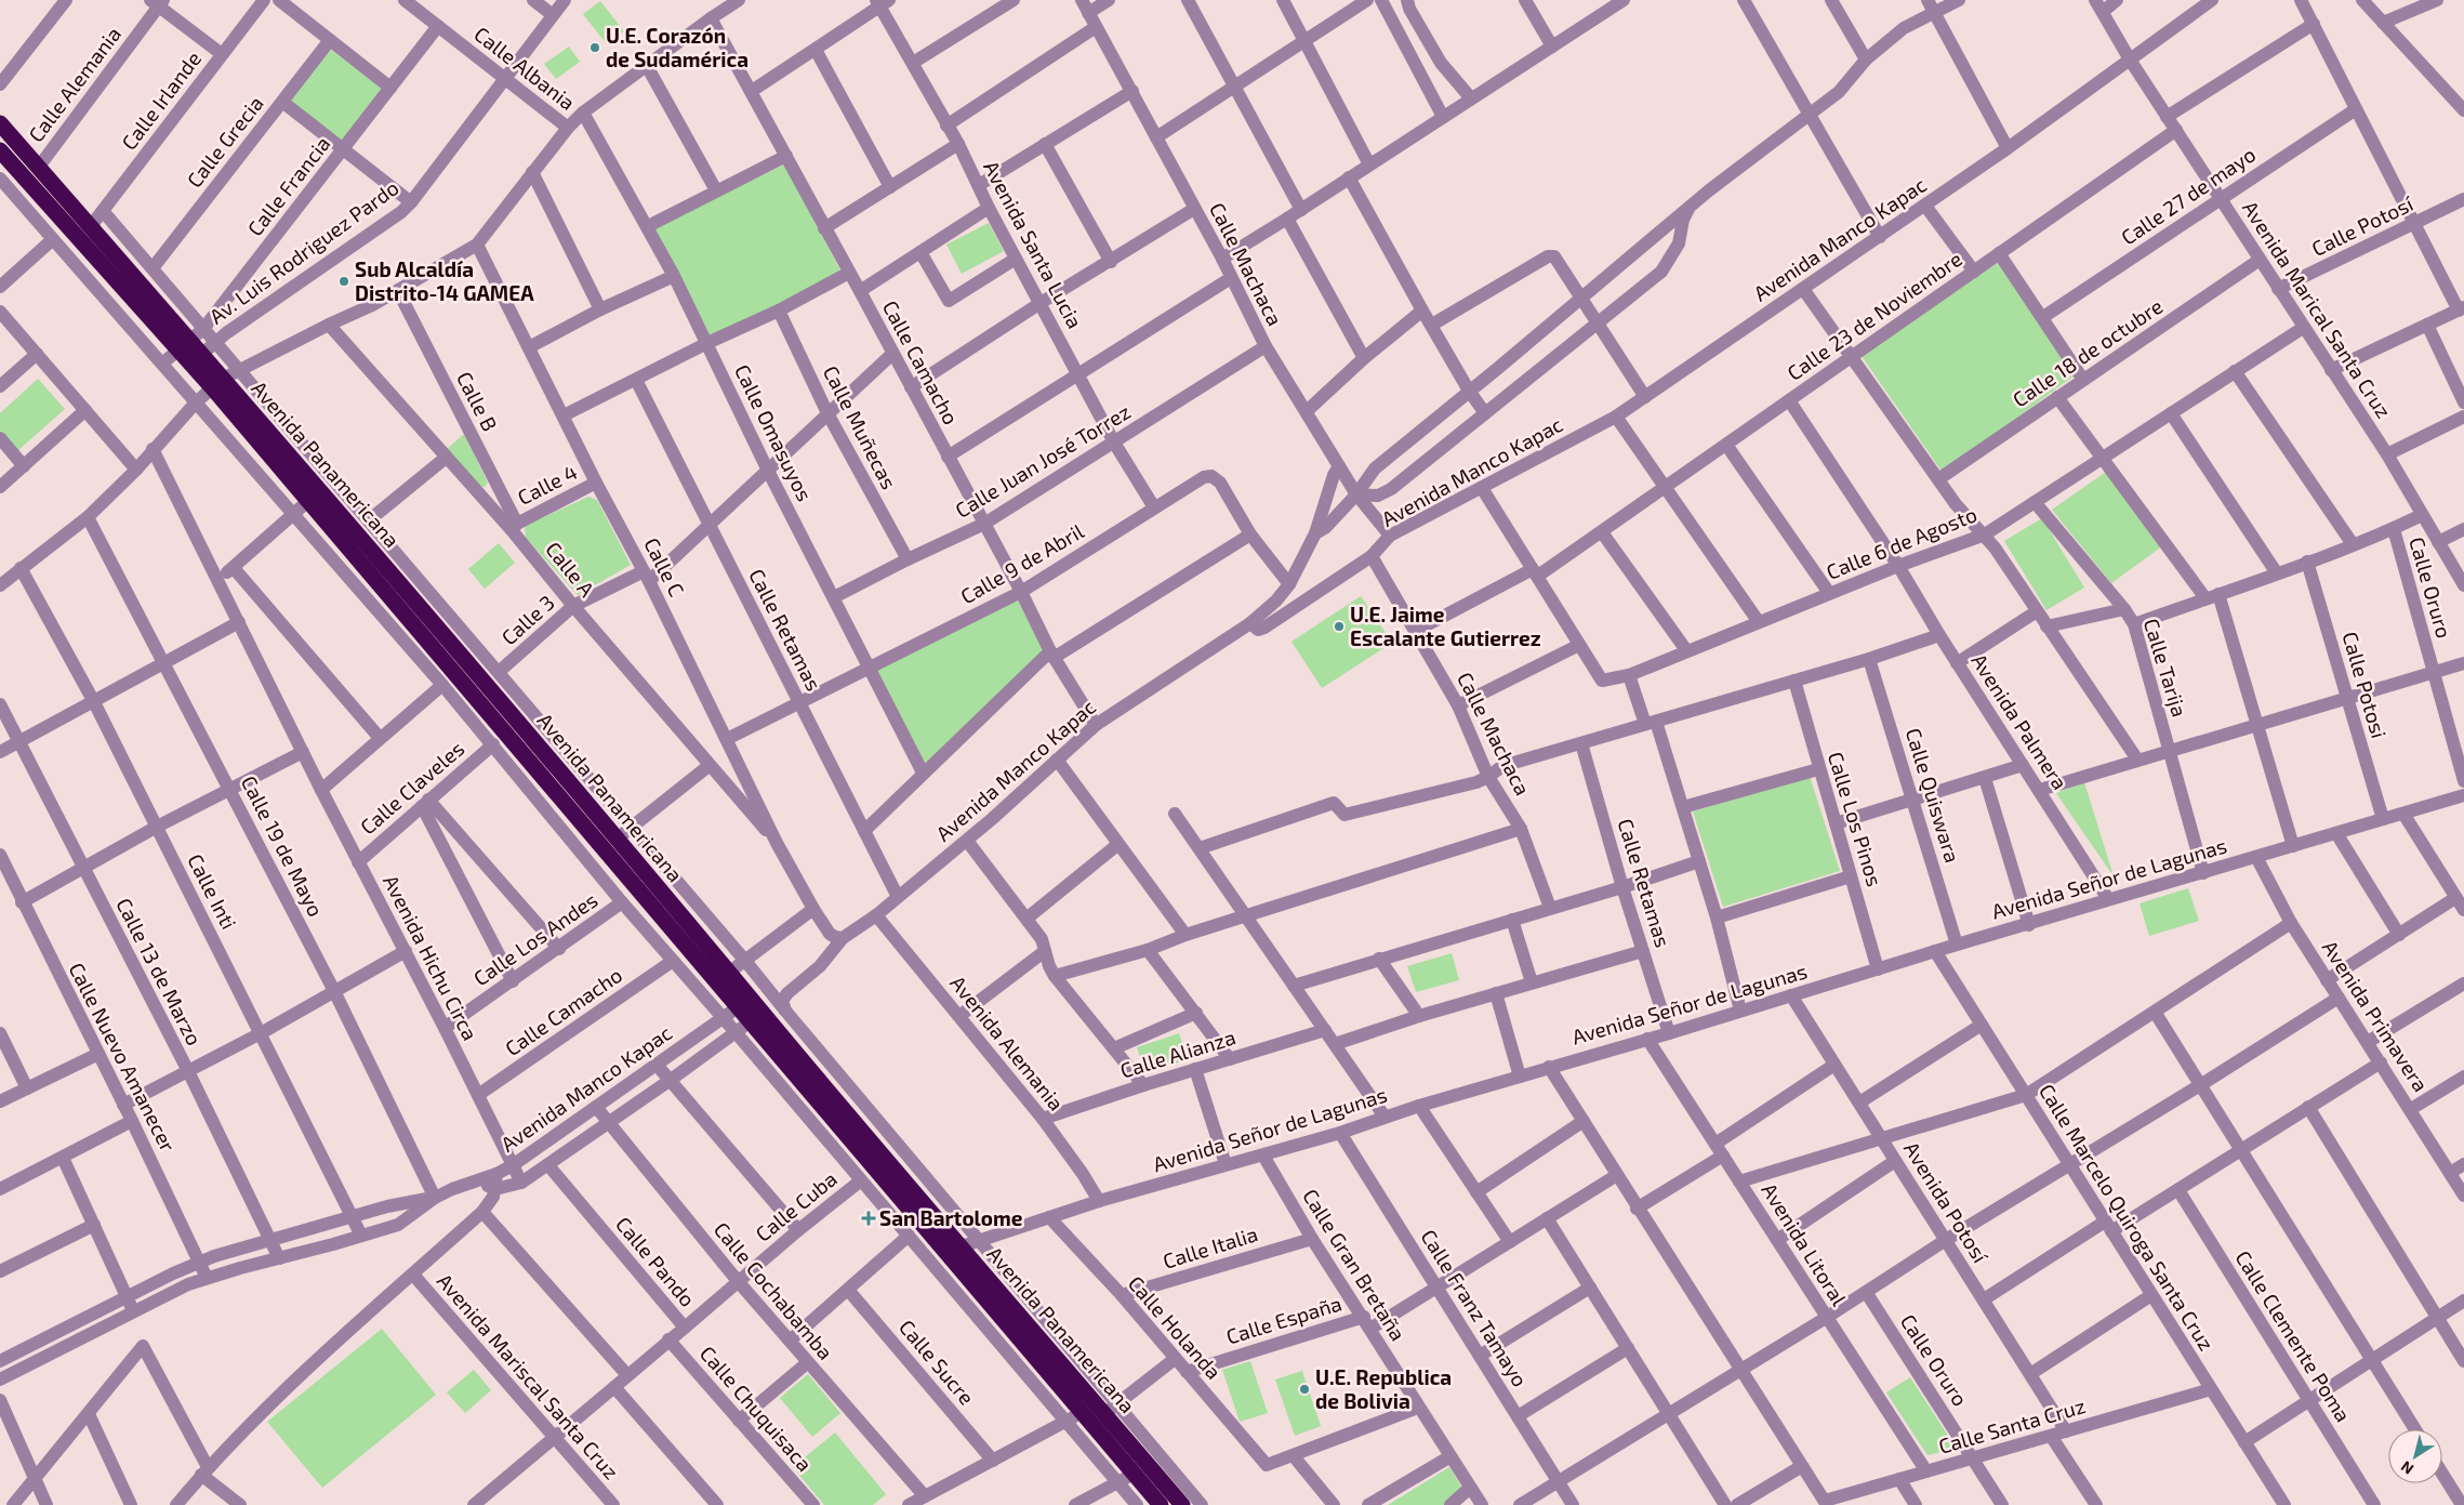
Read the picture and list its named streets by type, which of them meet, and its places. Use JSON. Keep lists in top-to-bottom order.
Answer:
{
  "streets": {
    "highway": ["Avenida Panamericana"],
    "street": [
      "Calle Albania",
      "Calle Alemania",
      "Calle Irlande",
      "Calle Grecia",
      "Calle Francia",
      "Calle 27 de mayo",
      "Calle Potosí",
      "Avenida Manco Kapac",
      "Avenida Santa Lucia",
      "Av. Luis Rodriguez Pardo",
      "Calle Machaca",
      "Avenida Marical Santa Cruz",
      "Calle 23 de Noviembre",
      "Calle 18 de octubre",
      "Calle Camacho",
      "Calle B",
      "Calle Muñecas",
      "Calle Omasuyos",
      "Calle Juan José Torrez",
      "Calle 4",
      "Calle 6 de Agosto",
      "Calle 9 de Abril",
      "Calle C",
      "Calle A",
      "Calle Oruro",
      "Calle 3",
      "Calle Retamas",
      "Calle Tarija",
      "Calle Potosi",
      "Avenida Palmera",
      "Calle Claveles",
      "Calle Quiswara",
      "Calle Los Pinos",
      "Calle 19 de Mayo",
      "Avenida Señor de Lagunas",
      "Calle Inti",
      "Calle Los Andes",
      "Avenida Hichu Circa",
      "Calle 13 de Marzo",
      "Avenida Primavera",
      "Avenida Alemania",
      "Calle Alianza",
      "Calle Nuevo Amanecer",
      "Avenida Potosí",
      "Calle Cuba",
      "Calle Marcelo Quiroga Santa Cruz",
      "Avenida Litoral",
      "Calle Italia",
      "Calle Pando",
      "Calle Gran Bretaña",
      "Calle Cochabamba",
      "Calle Franz Tamayo",
      "Calle España",
      "Calle Holanda",
      "Calle Clemente Poma",
      "Calle Sucre",
      "Avenida Mariscal Santa Cruz",
      "Calle Chuquisaca",
      "Calle Santa Cruz"
    ]
  },
  "crossings": [
    ["Calle Albania", "Calle Francia"],
    ["Calle Albania", "Av. Luis Rodriguez Pardo"],
    ["Calle Alemania", "Avenida Panamericana"],
    ["Calle Irlande", "Avenida Panamericana"],
    ["Calle Francia", "Avenida Panamericana"],
    ["Calle 27 de mayo", "Avenida Marical Santa Cruz"],
    ["Calle Potosí", "Avenida Marical Santa Cruz"],
    ["Avenida Manco Kapac", "Calle Machaca"],
    ["Avenida Manco Kapac", "Avenida Marical Santa Cruz"],
    ["Avenida Manco Kapac", "Calle Camacho"],
    ["Avenida Manco Kapac", "Avenida Panamericana"],
    ["Avenida Manco Kapac", "Calle Retamas"],
    ["Avenida Manco Kapac", "Calle 19 de Mayo"],
    ["Avenida Manco Kapac", "Avenida Hichu Circa"],
    ["Avenida Manco Kapac", "Avenida Alemania"],
    ["Avenida Manco Kapac", "Calle Cochabamba"],
    ["Avenida Santa Lucia", "Calle Juan José Torrez"],
    ["Avenida Santa Lucia", "Calle 9 de Abril"],
    ["Av. Luis Rodriguez Pardo", "Avenida Panamericana"],
    ["Calle Machaca", "Calle 23 de Noviembre"],
    ["Calle Machaca", "Calle Juan José Torrez"],
    ["Avenida Marical Santa Cruz", "Calle 23 de Noviembre"],
    ["Avenida Marical Santa Cruz", "Calle 18 de octubre"],
    ["Avenida Marical Santa Cruz", "Calle 6 de Agosto"],
    ["Calle 23 de Noviembre", "Avenida Palmera"],
    ["Calle Camacho", "Calle Juan José Torrez"],
    ["Calle Camacho", "Calle 9 de Abril"],
    ["Calle Camacho", "Calle 3"],
    ["Calle Camacho", "Avenida Hichu Circa"],
    ["Calle B", "Calle 4"],
    ["Calle B", "Calle A"],
    ["Calle Muñecas", "Calle Juan José Torrez"],
    ["Calle Muñecas", "Calle 3"],
    ["Calle Omasuyos", "Calle Juan José Torrez"],
    ["Calle Omasuyos", "Calle 9 de Abril"],
    ["Calle Omasuyos", "Calle 3"],
    ["Avenida Panamericana", "Avenida Señor de Lagunas"],
    ["Calle 4", "Calle C"],
    ["Calle 4", "Calle A"],
    ["Calle 6 de Agosto", "Calle Tarija"],
    ["Calle 6 de Agosto", "Avenida Palmera"],
    ["Calle 9 de Abril", "Calle C"],
    ["Calle 9 de Abril", "Calle Retamas"],
    ["Calle C", "Calle A"],
    ["Calle C", "Calle 3"],
    ["Calle A", "Calle 3"],
    ["Calle Oruro", "Calle Santa Cruz"],
    ["Calle 3", "Calle Retamas"],
    ["Calle Retamas", "Avenida Señor de Lagunas"],
    ["Calle Tarija", "Avenida Señor de Lagunas"],
    ["Calle Potosi", "Avenida Señor de Lagunas"],
    ["Avenida Palmera", "Avenida Señor de Lagunas"],
    ["Calle Claveles", "Avenida Hichu Circa"],
    ["Calle Quiswara", "Avenida Señor de Lagunas"],
    ["Calle Los Pinos", "Avenida Señor de Lagunas"],
    ["Avenida Señor de Lagunas", "Avenida Primavera"],
    ["Avenida Señor de Lagunas", "Avenida Alemania"],
    ["Avenida Señor de Lagunas", "Avenida Potosí"],
    ["Avenida Señor de Lagunas", "Calle Marcelo Quiroga Santa Cruz"],
    ["Avenida Señor de Lagunas", "Avenida Litoral"],
    ["Avenida Señor de Lagunas", "Calle Gran Bretaña"],
    ["Avenida Señor de Lagunas", "Calle Franz Tamayo"],
    ["Avenida Señor de Lagunas", "Calle Holanda"],
    ["Calle Los Andes", "Avenida Hichu Circa"],
    ["Avenida Alemania", "Calle Alianza"],
    ["Avenida Potosí", "Calle Santa Cruz"],
    ["Calle Cuba", "Calle Pando"],
    ["Calle Cuba", "Calle Cochabamba"],
    ["Calle Marcelo Quiroga Santa Cruz", "Calle Santa Cruz"],
    ["Avenida Litoral", "Calle Santa Cruz"],
    ["Calle Italia", "Calle Gran Bretaña"],
    ["Calle Italia", "Calle Holanda"],
    ["Calle Pando", "Calle Chuquisaca"],
    ["Calle Gran Bretaña", "Calle España"],
    ["Calle Franz Tamayo", "Calle España"],
    ["Calle España", "Calle Holanda"]
  ],
  "places": {
    "other": [
      "U.E. Corazón de Sudamérica",
      "Sub Alcaldía Distrito-14 GAMEA",
      "U.E. Jaime Escalante Gutierrez",
      "U.E. Republica de Bolivia"
    ],
    "health": ["San Bartolome"]
  },
  "north": "bottom left"
}
